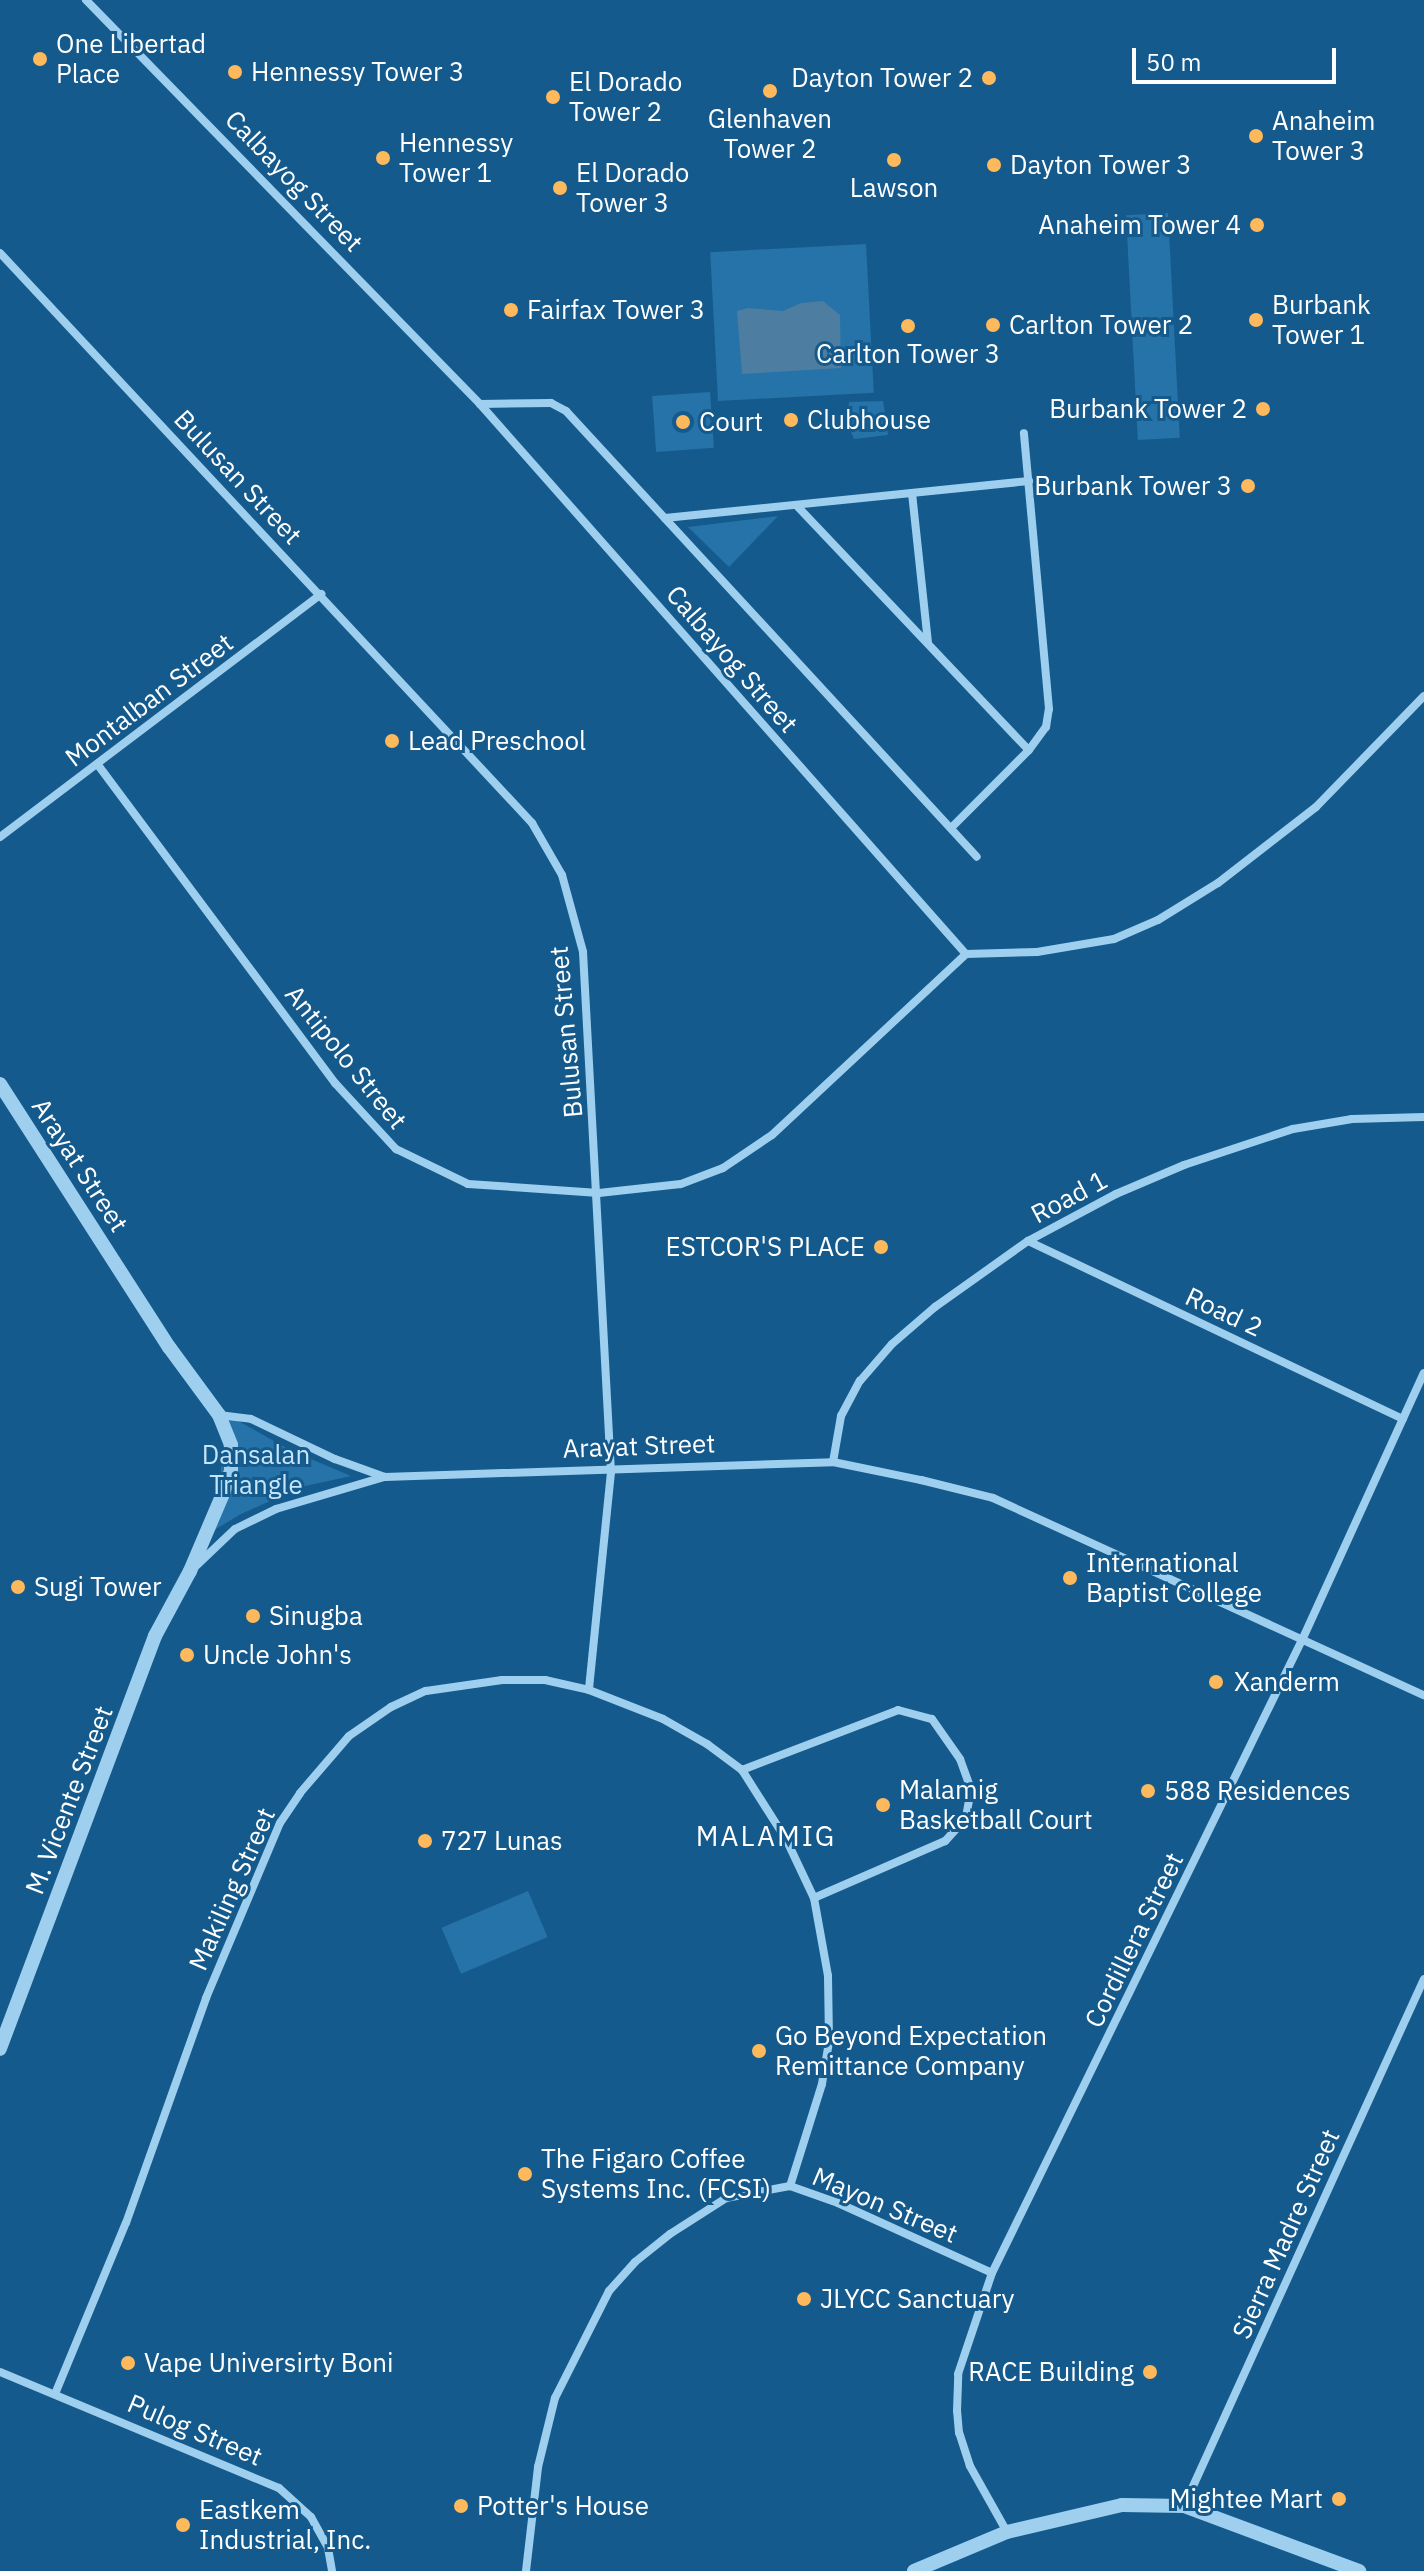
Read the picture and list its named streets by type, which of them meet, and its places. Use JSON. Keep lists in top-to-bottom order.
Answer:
{
  "streets": {
    "street": [
      "Calbayog Street",
      "Bulusan Street",
      "Montalban Street",
      "Antipolo Street",
      "Arayat Street",
      "Road 1",
      "Road 2",
      "M. Vicente Street",
      "Makiling Street",
      "Cordillera Street",
      "Mayon Street",
      "Sierra Madre Street",
      "Pulog Street"
    ]
  },
  "crossings": [
    ["Calbayog Street", "Antipolo Street"],
    ["Bulusan Street", "Montalban Street"],
    ["Bulusan Street", "Antipolo Street"],
    ["Bulusan Street", "Arayat Street"],
    ["Bulusan Street", "Makiling Street"],
    ["Montalban Street", "Antipolo Street"],
    ["Arayat Street", "Road 1"],
    ["Arayat Street", "M. Vicente Street"],
    ["Arayat Street", "Cordillera Street"],
    ["Road 1", "Road 2"],
    ["Road 2", "Cordillera Street"],
    ["Makiling Street", "Mayon Street"],
    ["Makiling Street", "Pulog Street"],
    ["Cordillera Street", "Mayon Street"]
  ],
  "districts": ["MALAMIG"],
  "parks": ["Dansalan Triangle"],
  "places": [
    "One Libertad Place",
    "Hennessy Tower 3",
    "Dayton Tower 2",
    "Glenhaven Tower 2",
    "El Dorado Tower 2",
    "Anaheim Tower 3",
    "Hennessy Tower 1",
    "Lawson",
    "Dayton Tower 3",
    "El Dorado Tower 3",
    "Anaheim Tower 4",
    "Fairfax Tower 3",
    "Burbank Tower 1",
    "Carlton Tower 2",
    "Carlton Tower 3",
    "Burbank Tower 2",
    "Clubhouse",
    "Court",
    "Burbank Tower 3",
    "Lead Preschool",
    "ESTCOR'S PLACE",
    "International Baptist College",
    "Sugi Tower",
    "Sinugba",
    "Uncle John's",
    "Xanderm",
    "588 Residences",
    "Malamig Basketball Court",
    "727 Lunas",
    "Go Beyond Expectation Remittance Company",
    "The Figaro Coffee Systems Inc. (FCSI)",
    "JLYCC Sanctuary",
    "Vape Universirty Boni",
    "RACE Building",
    "Mightee Mart",
    "Potter's House",
    "Eastkem Industrial, Inc."
  ],
  "scale_bar": "50 m"
}
